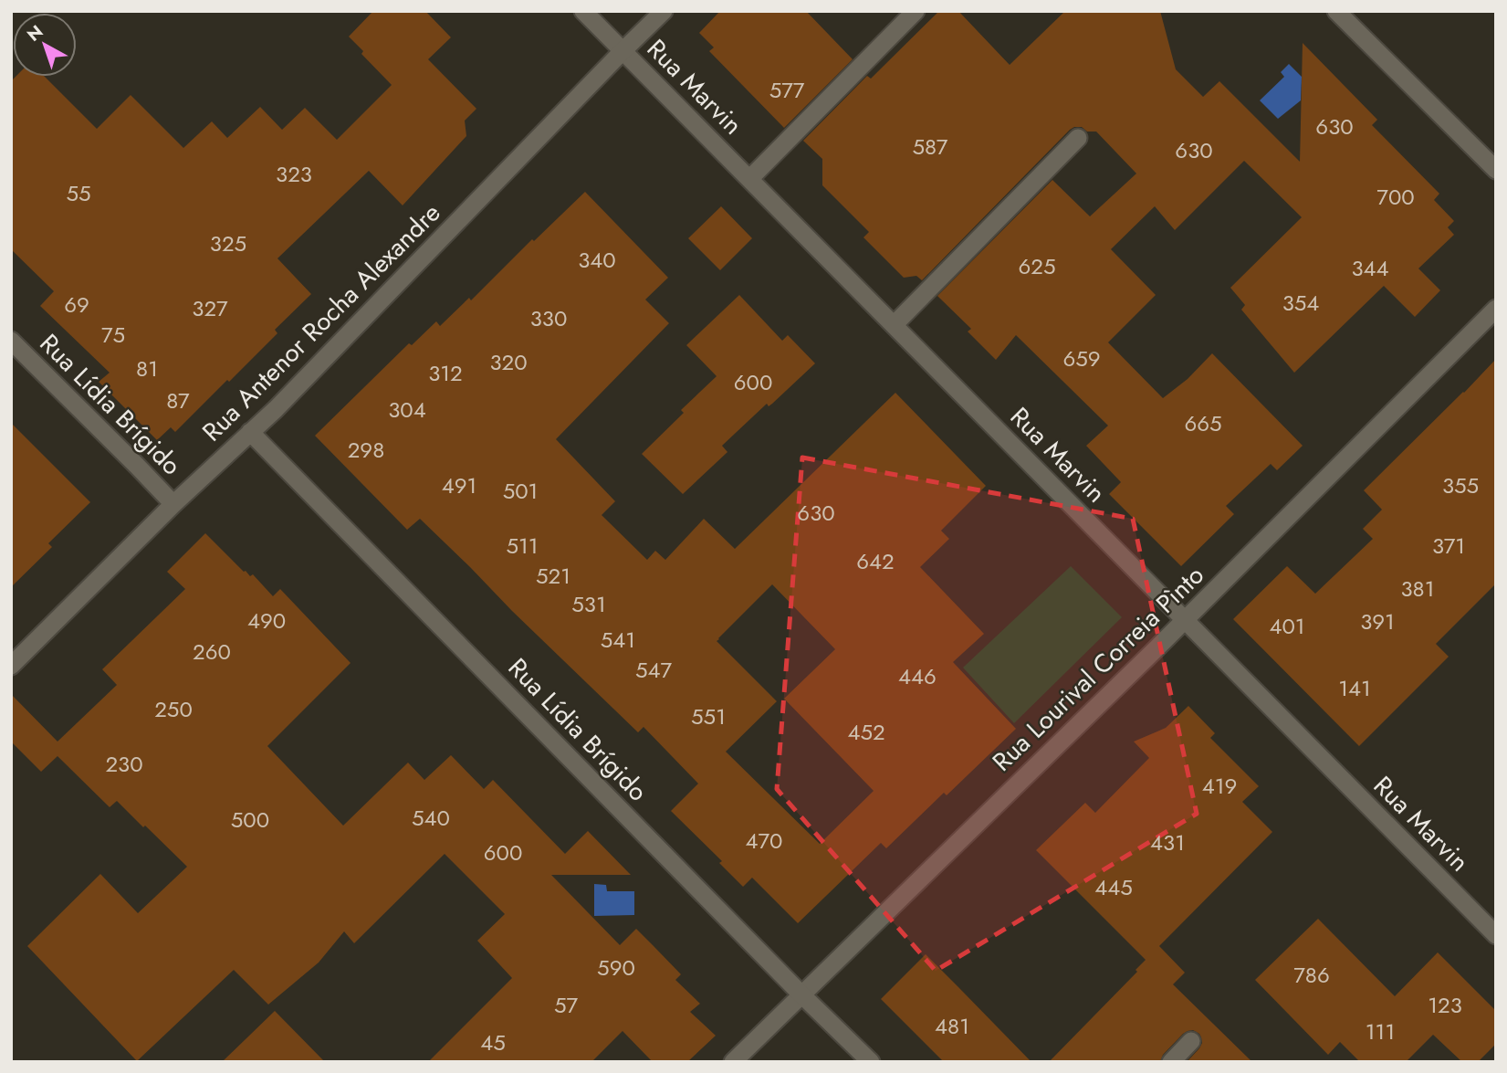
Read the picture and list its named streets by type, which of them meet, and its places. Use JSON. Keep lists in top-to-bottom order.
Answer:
{
  "streets": {
    "street": [
      "Rua Marvin",
      "Rua Antenor Rocha Alexandre",
      "Rua Lídia Brígido",
      "Rua Lourival Correia Pìnto"
    ]
  },
  "crossings": [
    ["Rua Marvin", "Rua Antenor Rocha Alexandre"],
    ["Rua Marvin", "Rua Lourival Correia Pìnto"],
    ["Rua Antenor Rocha Alexandre", "Rua Lídia Brígido"],
    ["Rua Lídia Brígido", "Rua Lourival Correia Pìnto"]
  ],
  "house_numbers": [
    "577",
    "630",
    "587",
    "630",
    "323",
    "55",
    "700",
    "325",
    "340",
    "625",
    "344",
    "354",
    "69",
    "327",
    "330",
    "75",
    "659",
    "320",
    "81",
    "312",
    "600",
    "87",
    "304",
    "665",
    "298",
    "491",
    "355",
    "501",
    "630",
    "511",
    "371",
    "642",
    "521",
    "381",
    "531",
    "490",
    "391",
    "401",
    "541",
    "260",
    "547",
    "446",
    "141",
    "250",
    "551",
    "452",
    "230",
    "419",
    "540",
    "500",
    "470",
    "431",
    "600",
    "445",
    "590",
    "786",
    "57",
    "123",
    "481",
    "111",
    "45"
  ],
  "north": "top left"
}
